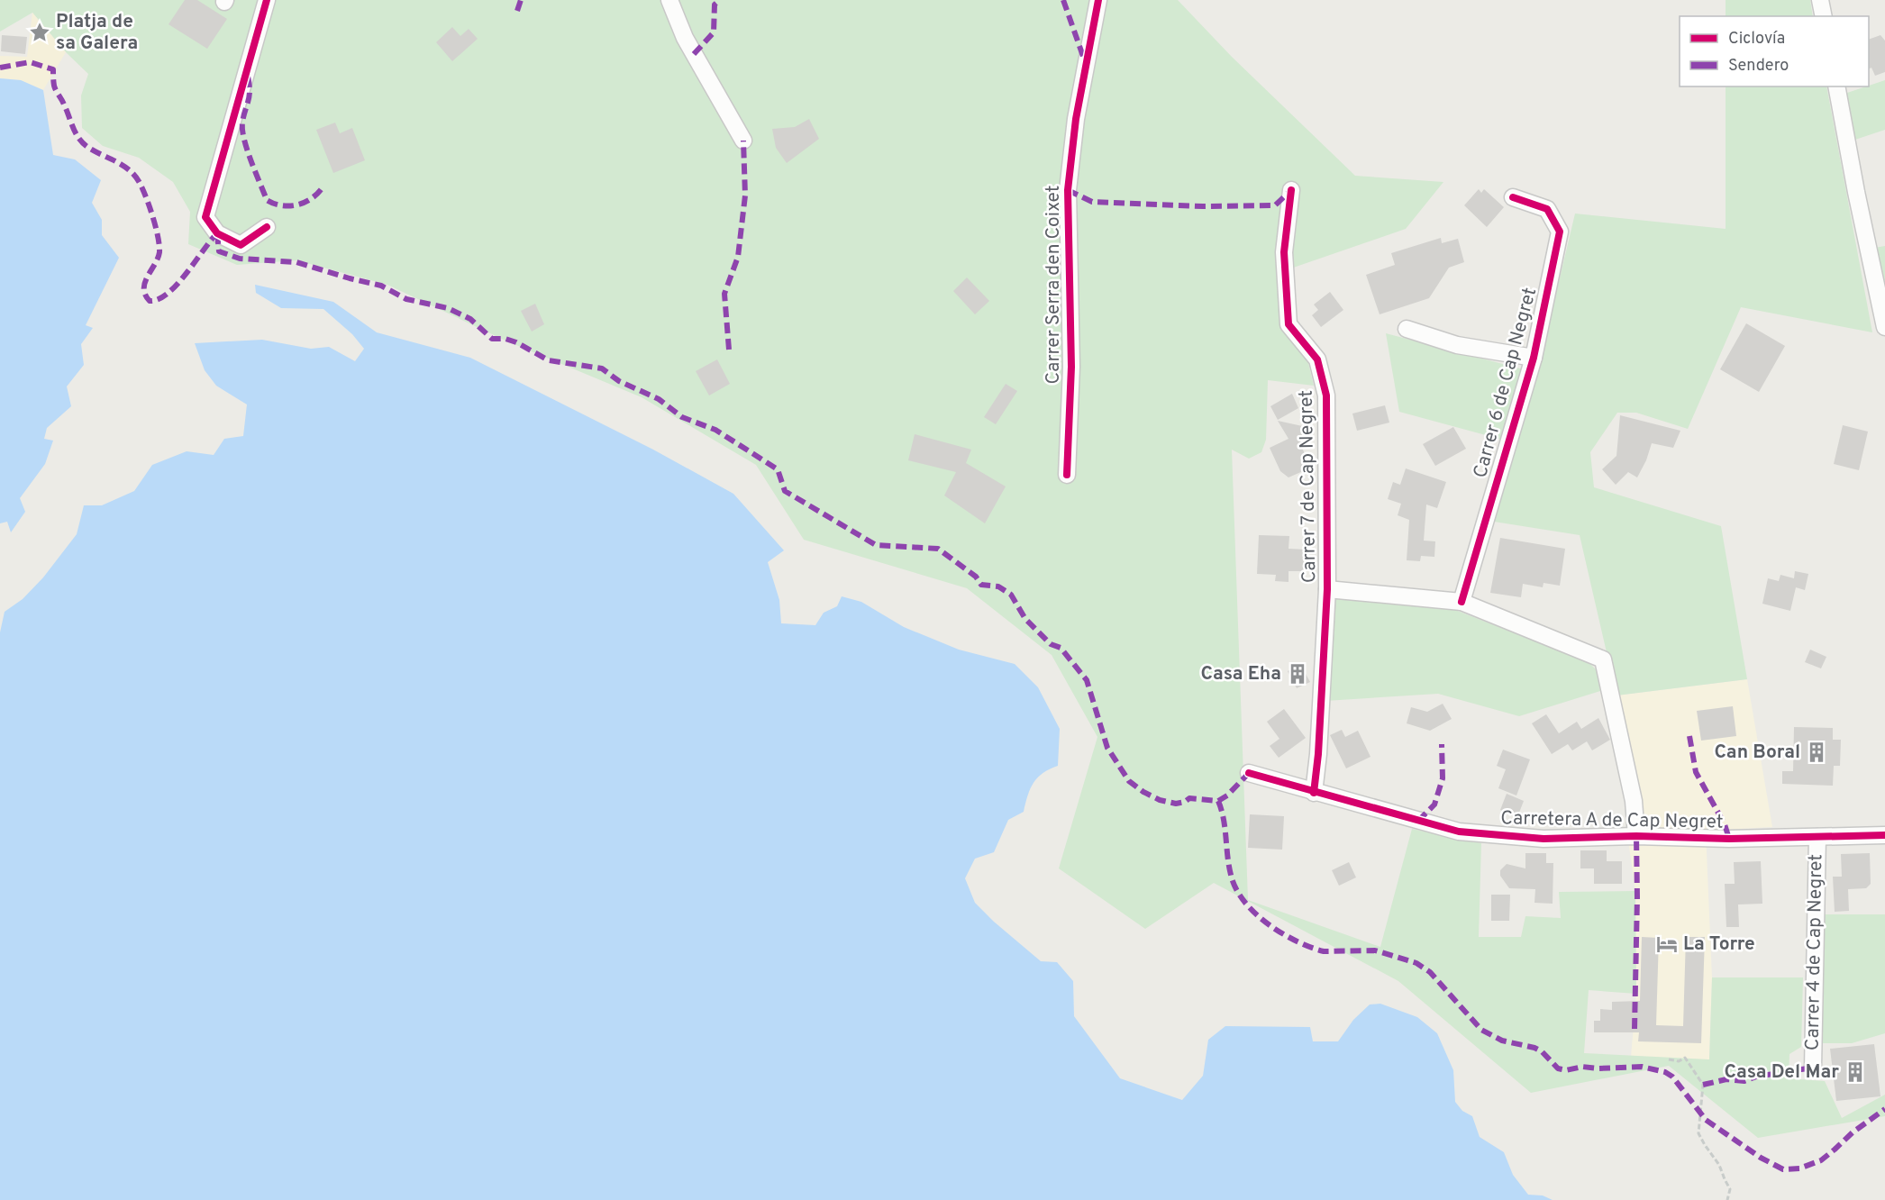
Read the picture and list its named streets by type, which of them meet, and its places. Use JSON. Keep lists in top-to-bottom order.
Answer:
{
  "streets": {
    "street": [
      "Carrer Serra den Coixet",
      "Carrer 6 de Cap Negret",
      "Carrer 7 de Cap Negret",
      "Carretera A de Cap Negret",
      "Carrer 4 de Cap Negret"
    ]
  },
  "crossings": [
    ["Carrer 7 de Cap Negret", "Carretera A de Cap Negret"],
    ["Carretera A de Cap Negret", "Carrer 4 de Cap Negret"]
  ],
  "places": {
    "place": ["Platja de sa Galera"],
    "building": ["Casa Eha", "Can Boral", "Casa Del Mar"],
    "hotel": ["La Torre"]
  },
  "legend": ["Ciclovía", "Sendero"]
}
